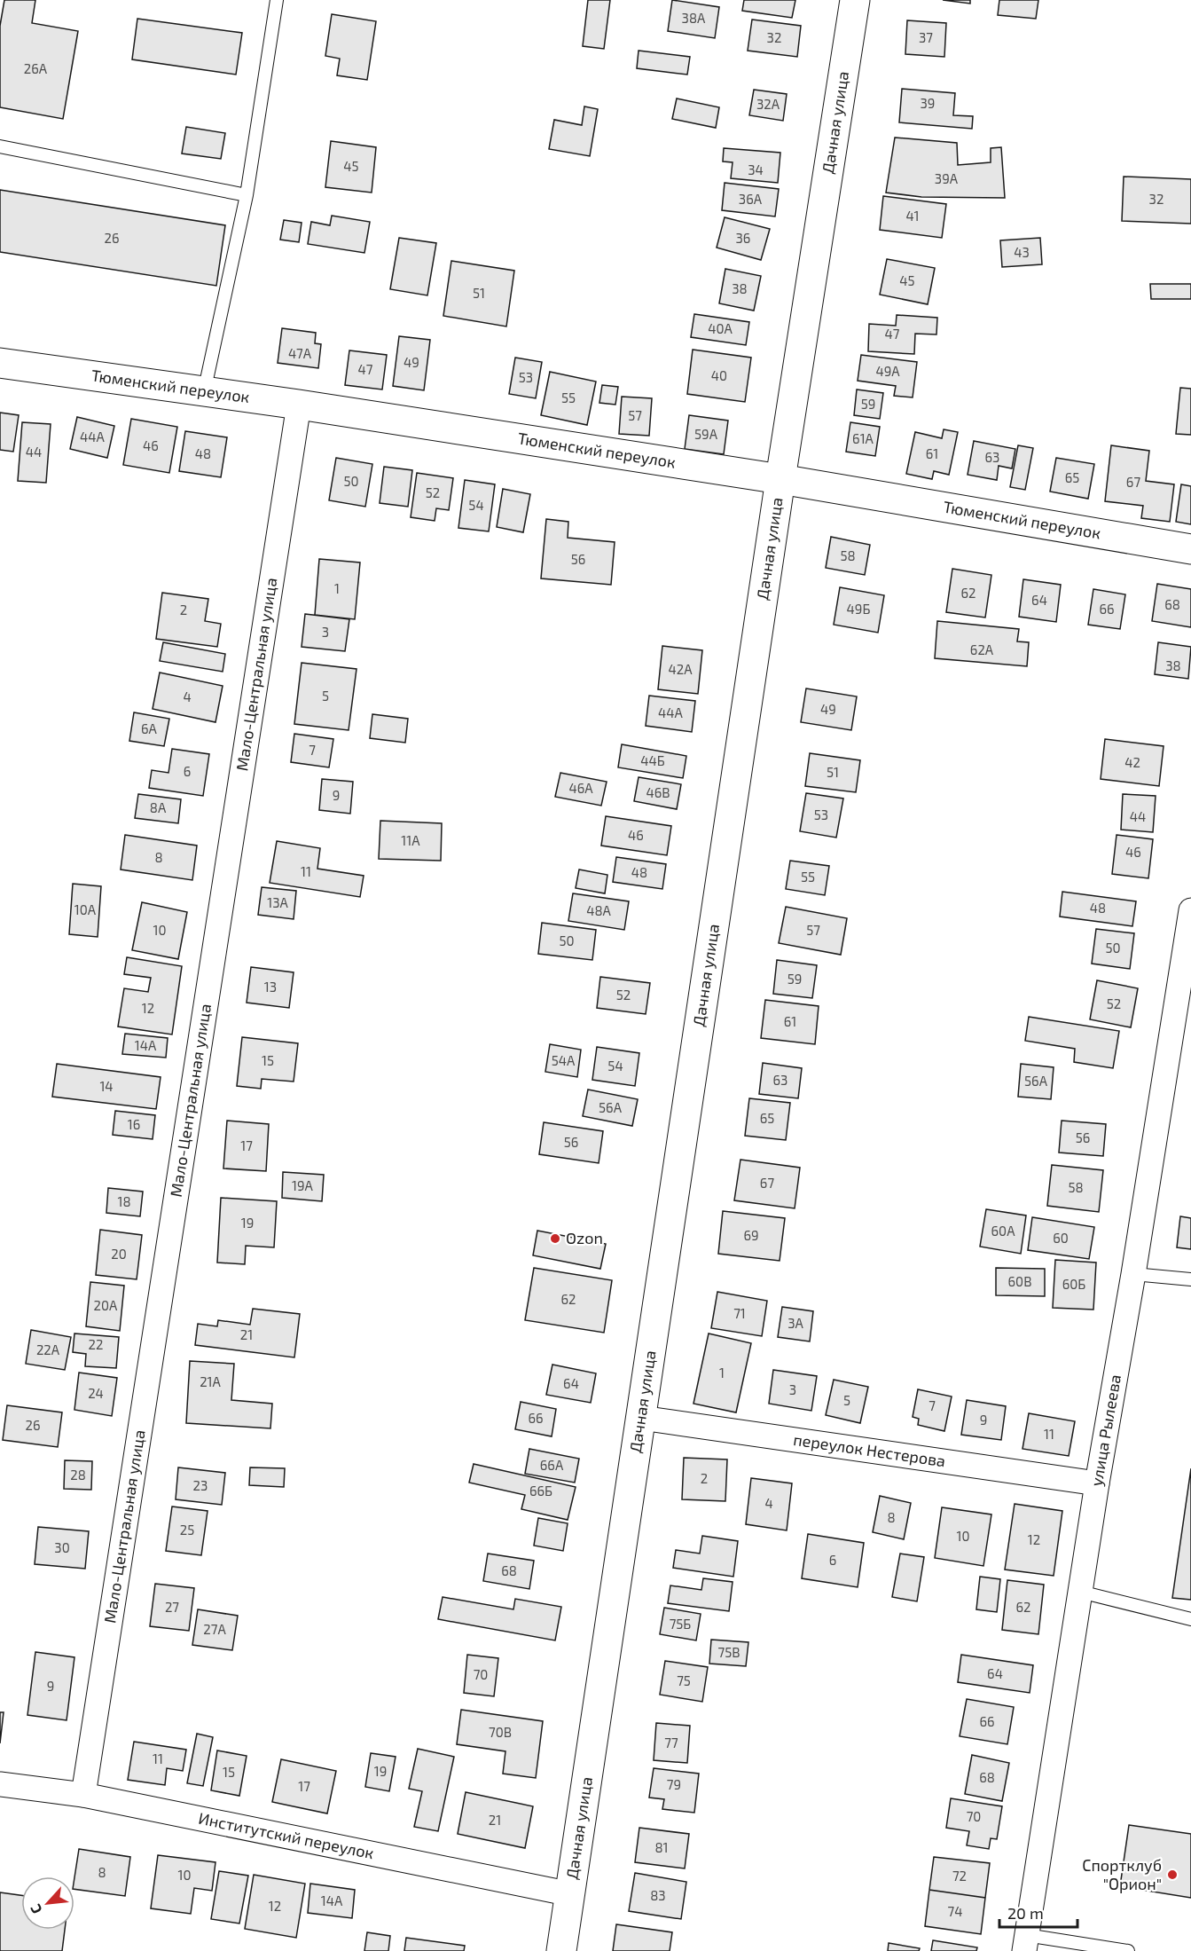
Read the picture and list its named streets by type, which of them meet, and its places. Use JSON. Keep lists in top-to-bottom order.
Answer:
{
  "streets": {
    "street": [
      "Дачная улица",
      "Тюменский переулок",
      "Мало-Центральная улица",
      "улица Рылеева",
      "переулок Нестерова",
      "Институтский переулок"
    ]
  },
  "crossings": [
    ["Дачная улица", "Тюменский переулок"],
    ["Дачная улица", "переулок Нестерова"],
    ["Дачная улица", "Институтский переулок"],
    ["Тюменский переулок", "Мало-Центральная улица"],
    ["Мало-Центральная улица", "Институтский переулок"],
    ["улица Рылеева", "переулок Нестерова"]
  ],
  "places": ["Ozon", "Спортклуб \"Орион\""],
  "house_numbers": [
    "38А",
    "32",
    "37",
    "26А",
    "39",
    "32А",
    "45",
    "34",
    "39А",
    "36А",
    "32",
    "41",
    "26",
    "36",
    "43",
    "45",
    "38",
    "51",
    "40А",
    "47",
    "47А",
    "49",
    "47",
    "49А",
    "40",
    "53",
    "55",
    "59",
    "57",
    "59А",
    "44А",
    "61А",
    "46",
    "44",
    "48",
    "61",
    "63",
    "65",
    "50",
    "67",
    "52",
    "54",
    "58",
    "56",
    "1",
    "62",
    "64",
    "68",
    "49Б",
    "66",
    "2",
    "3",
    "62А",
    "38",
    "42А",
    "5",
    "4",
    "49",
    "44А",
    "6А",
    "7",
    "44Б",
    "42",
    "6",
    "51",
    "46А",
    "46В",
    "9",
    "8А",
    "53",
    "44",
    "46",
    "11А",
    "46",
    "8",
    "11",
    "48",
    "55",
    "13А",
    "48",
    "10А",
    "48А",
    "10",
    "57",
    "50",
    "50",
    "59",
    "13",
    "52",
    "52",
    "12",
    "61",
    "14А",
    "15",
    "54А",
    "54",
    "63",
    "56А",
    "14",
    "56А",
    "65",
    "16",
    "56",
    "56",
    "17",
    "67",
    "19А",
    "58",
    "18",
    "19",
    "60А",
    "69",
    "60",
    "20",
    "60В",
    "60Б",
    "62",
    "20А",
    "71",
    "3А",
    "21",
    "22",
    "22А",
    "1",
    "21А",
    "64",
    "3",
    "24",
    "5",
    "7",
    "66",
    "9",
    "26",
    "11",
    "66А",
    "28",
    "2",
    "23",
    "66Б",
    "4",
    "8",
    "25",
    "10",
    "12",
    "30",
    "6",
    "68",
    "27",
    "62",
    "75Б",
    "27А",
    "75В",
    "64",
    "70",
    "75",
    "9",
    "66",
    "70В",
    "77",
    "11",
    "19",
    "15",
    "68",
    "79",
    "17",
    "70",
    "21",
    "81",
    "8",
    "10",
    "72",
    "83",
    "14А",
    "12",
    "74"
  ],
  "scale_bar": "20 m",
  "north": "bottom left"
}
